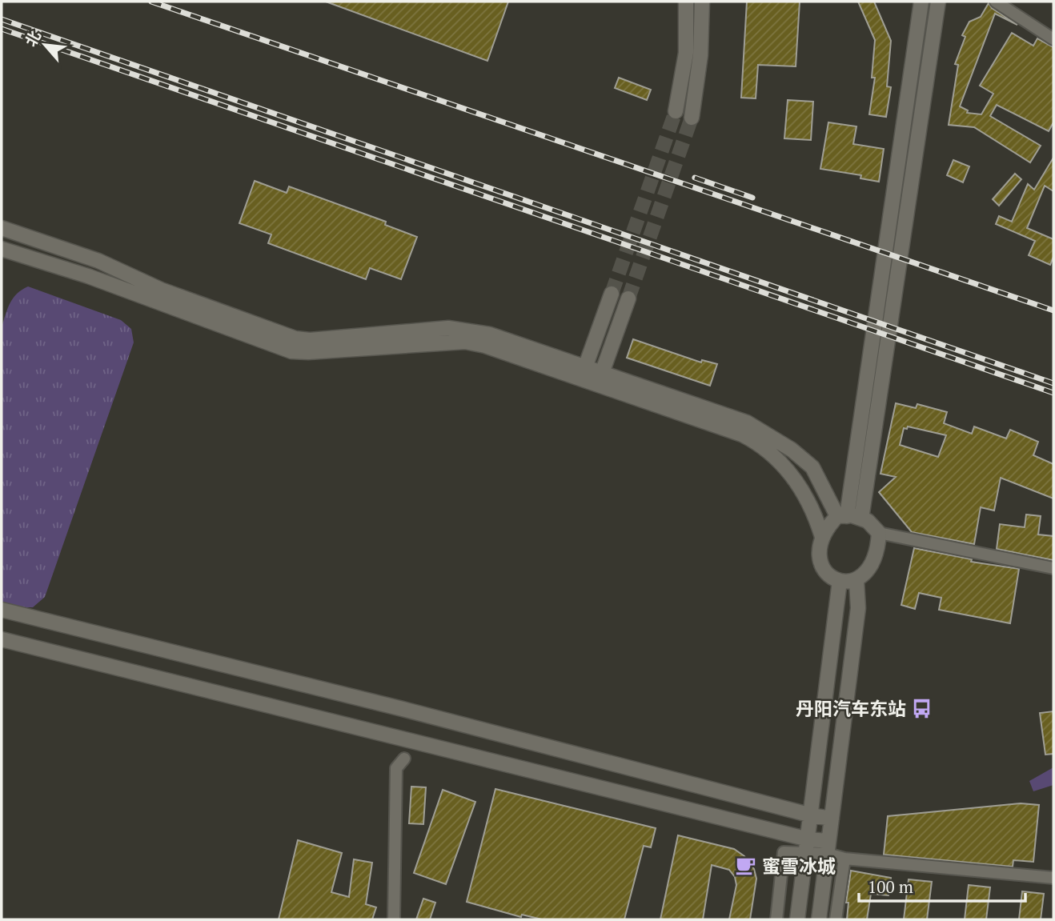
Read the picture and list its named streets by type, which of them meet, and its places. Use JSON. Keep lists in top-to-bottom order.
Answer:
{
  "places": {
    "bus stop": ["丹阳汽车东站"],
    "cafe": ["蜜雪冰城"]
  },
  "scale_bar": "100 m",
  "north": "top left"
}
